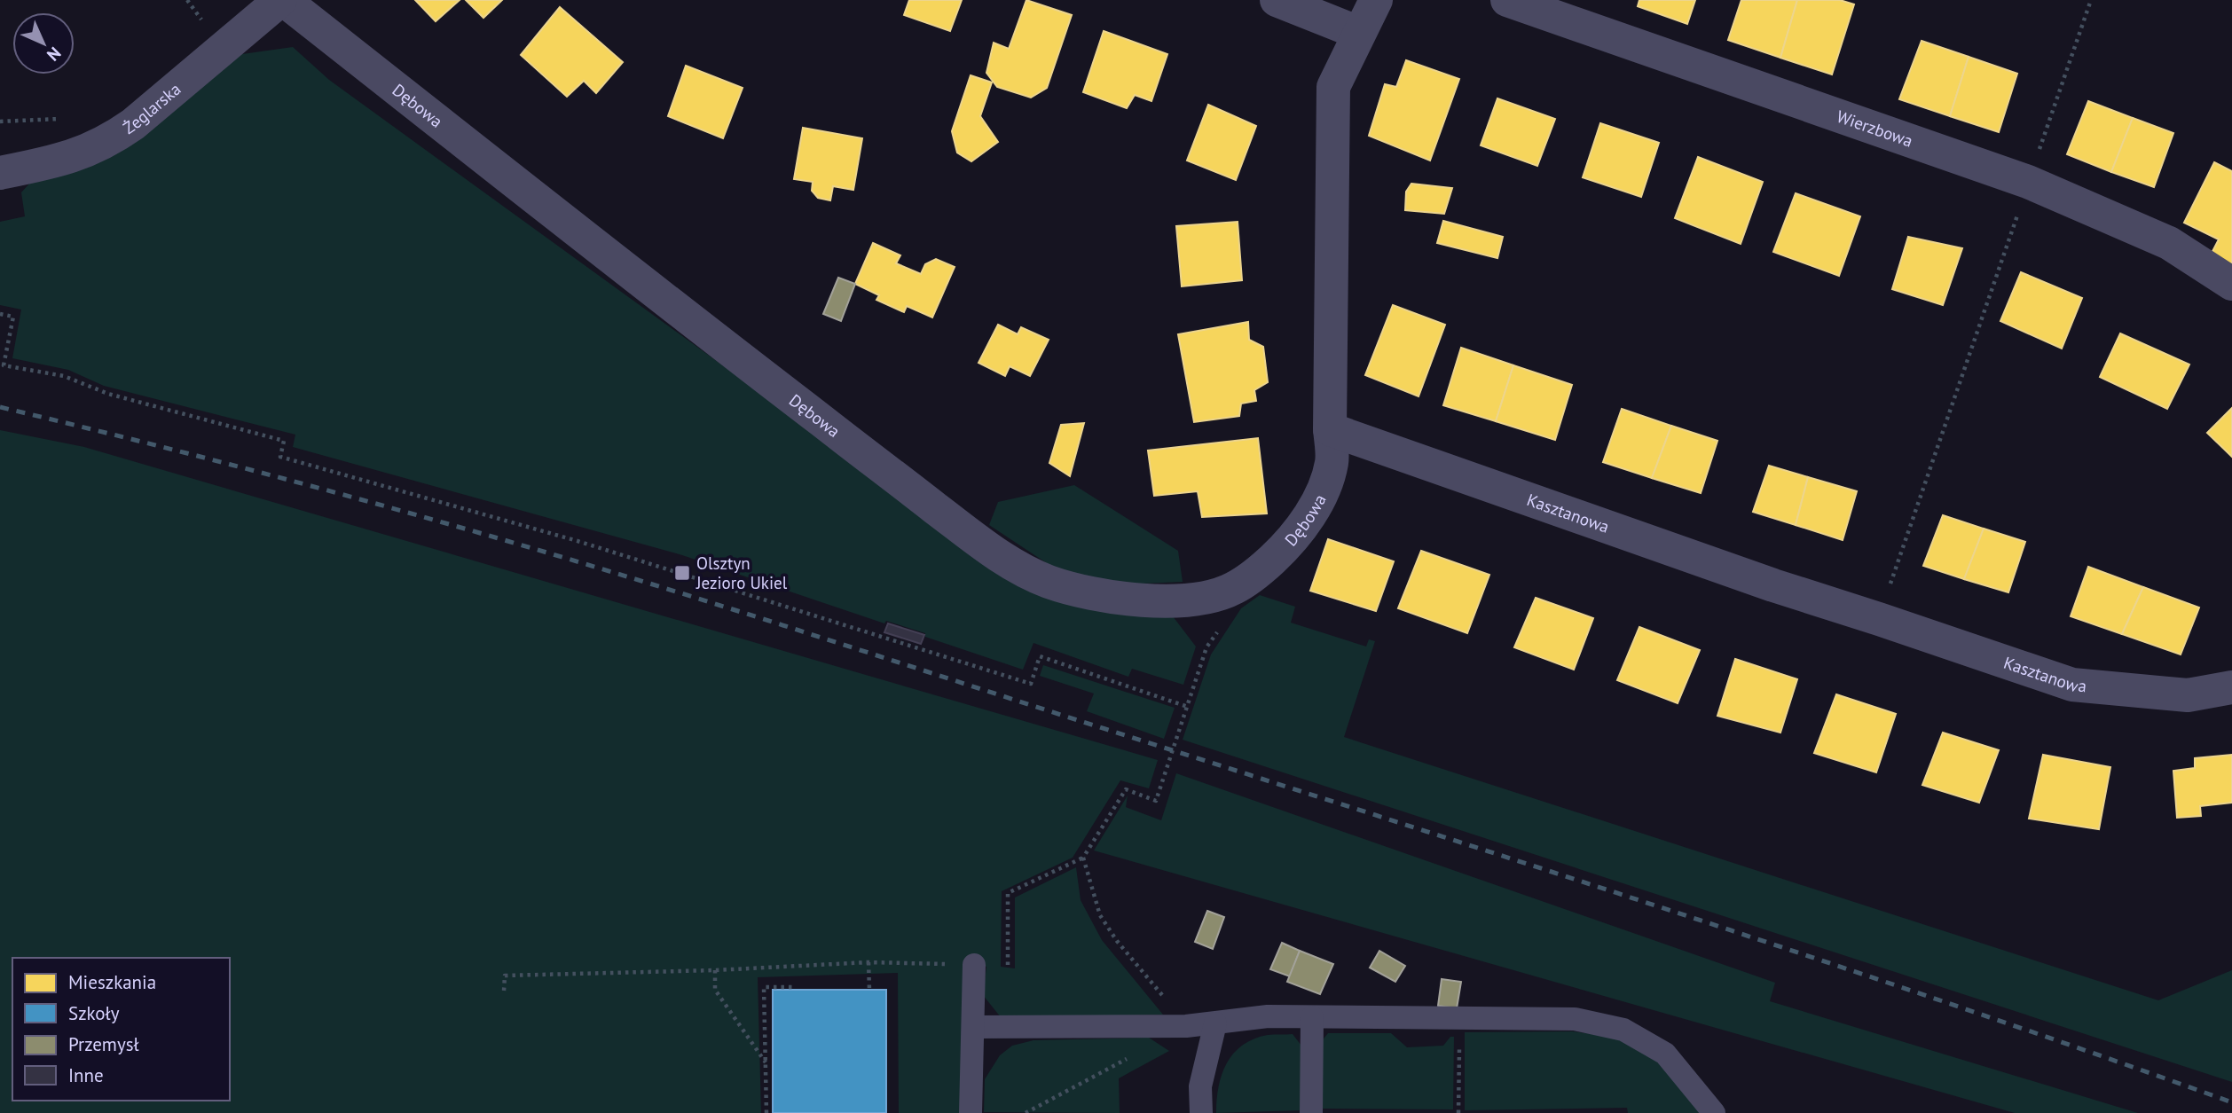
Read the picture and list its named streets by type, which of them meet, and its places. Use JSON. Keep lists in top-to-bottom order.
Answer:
{
  "streets": {
    "street": [
      "Dębowa",
      "Żeglarska",
      "Wierzbowa",
      "Kasztanowa"
    ]
  },
  "crossings": [
    ["Dębowa", "Żeglarska"],
    ["Dębowa", "Kasztanowa"]
  ],
  "places": {
    "transit": ["Olsztyn Jezioro Ukiel"]
  },
  "legend": [
    "Mieszkania",
    "Szkoły",
    "Przemysł",
    "Inne"
  ],
  "north": "bottom right"
}
